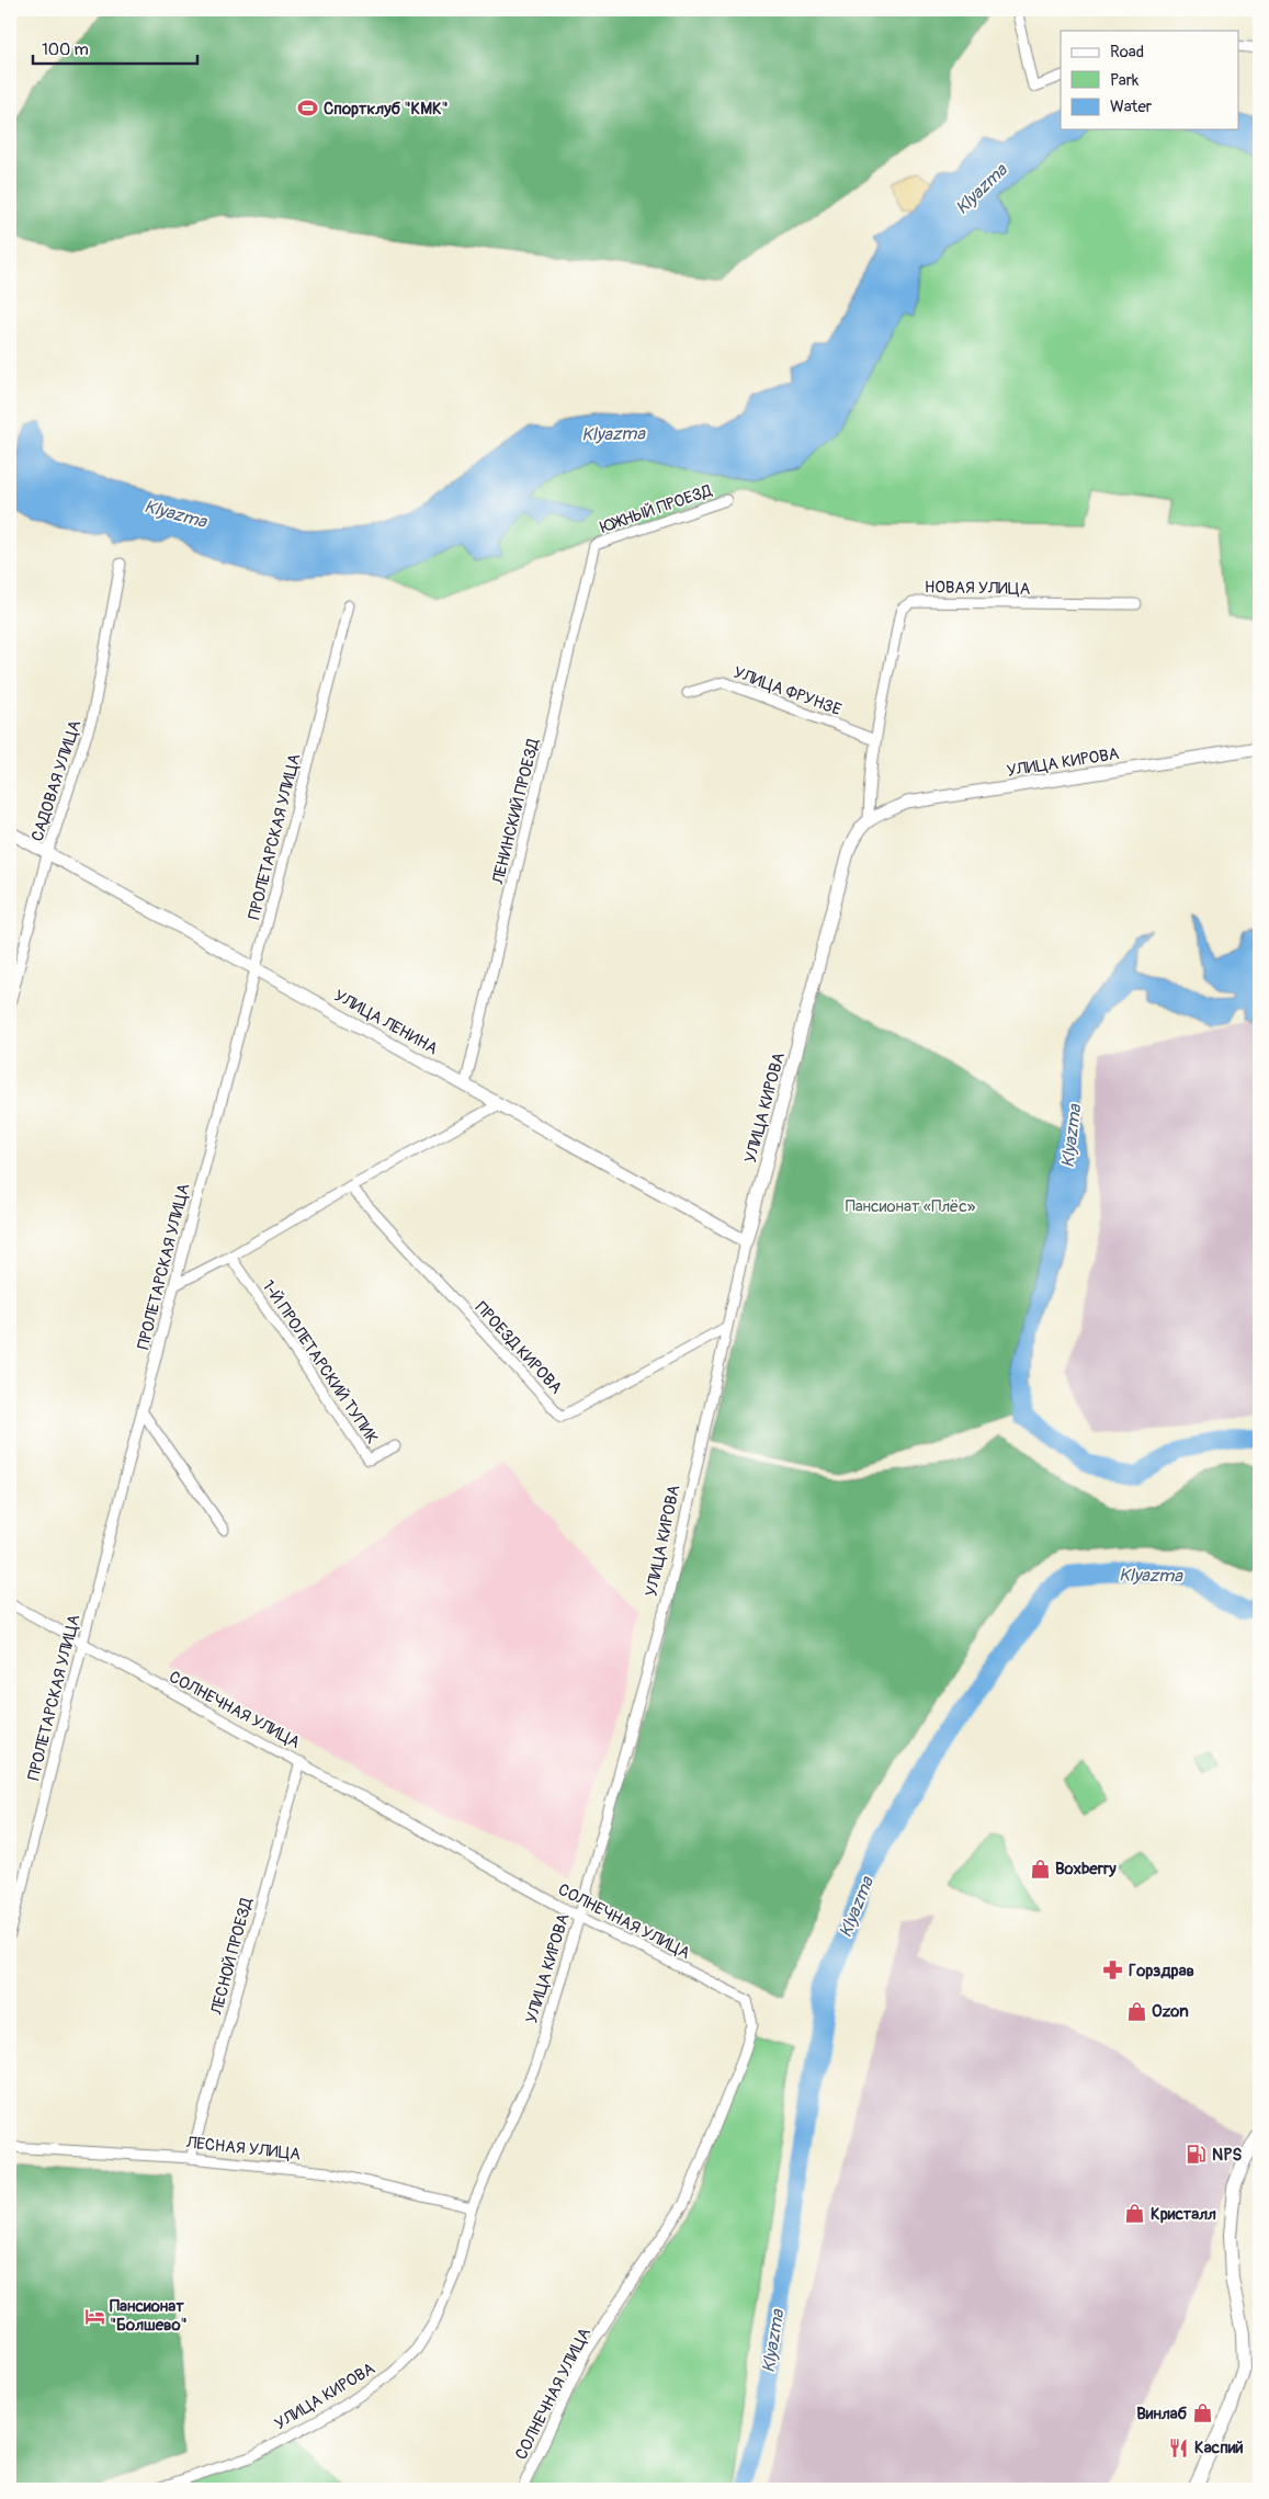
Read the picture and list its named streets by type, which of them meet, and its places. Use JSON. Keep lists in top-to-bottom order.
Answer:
{
  "streets": {
    "street": [
      "ЮЖНЫЙ ПРОЕЗД",
      "НОВАЯ УЛИЦА",
      "УЛИЦА ФРУНЗЕ",
      "УЛИЦА КИРОВА",
      "САДОВАЯ УЛИЦА",
      "ЛЕНИНСКИЙ ПРОЕЗД",
      "ПРОЛЕТАРСКАЯ УЛИЦА",
      "УЛИЦА ЛЕНИНА",
      "ПРОЕЗД КИРОВА",
      "1-Й ПРОЛЕТАРСКИЙ ТУПИК",
      "СОЛНЕЧНАЯ УЛИЦА",
      "ЛЕСНОЙ ПРОЕЗД",
      "ЛЕСНАЯ УЛИЦА"
    ]
  },
  "crossings": [
    ["ЮЖНЫЙ ПРОЕЗД", "ЛЕНИНСКИЙ ПРОЕЗД"],
    ["НОВАЯ УЛИЦА", "УЛИЦА ФРУНЗЕ"],
    ["НОВАЯ УЛИЦА", "УЛИЦА КИРОВА"],
    ["УЛИЦА КИРОВА", "УЛИЦА ЛЕНИНА"],
    ["УЛИЦА КИРОВА", "ПРОЕЗД КИРОВА"],
    ["УЛИЦА КИРОВА", "СОЛНЕЧНАЯ УЛИЦА"],
    ["УЛИЦА КИРОВА", "ЛЕСНАЯ УЛИЦА"],
    ["САДОВАЯ УЛИЦА", "УЛИЦА ЛЕНИНА"],
    ["ЛЕНИНСКИЙ ПРОЕЗД", "УЛИЦА ЛЕНИНА"],
    ["ПРОЛЕТАРСКАЯ УЛИЦА", "УЛИЦА ЛЕНИНА"],
    ["ПРОЛЕТАРСКАЯ УЛИЦА", "СОЛНЕЧНАЯ УЛИЦА"],
    ["СОЛНЕЧНАЯ УЛИЦА", "ЛЕСНОЙ ПРОЕЗД"],
    ["ЛЕСНОЙ ПРОЕЗД", "ЛЕСНАЯ УЛИЦА"]
  ],
  "water": ["Klyazma"],
  "parks": ["Пансионат «Плёс»"],
  "places": {
    "sports": ["Спортклуб \"КМК\""],
    "shop": [
      "Boxberry",
      "Ozon",
      "Кристалл",
      "Винлаб"
    ],
    "pharmacy": ["Горздрав"],
    "fuel station": ["NPS"],
    "hotel": ["Пансионат \"Болшево\""],
    "restaurant": ["Каспий"]
  },
  "legend": ["Road", "Park", "Water"],
  "scale_bar": "100 m"
}
